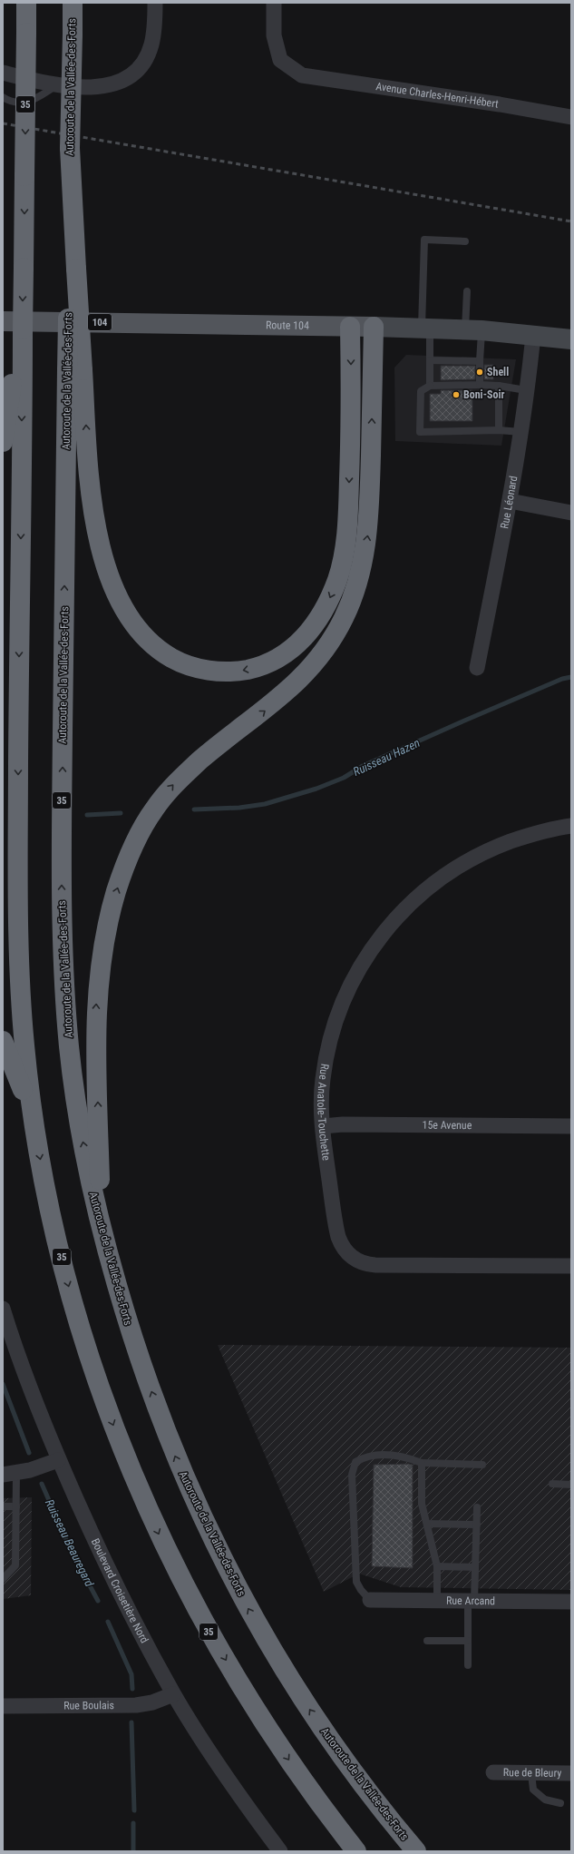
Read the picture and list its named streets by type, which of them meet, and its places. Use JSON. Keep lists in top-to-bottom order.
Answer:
{
  "streets": {
    "highway": ["Autoroute de la Vallée-des-Forts", "35"],
    "main road": ["104", "Route 104"],
    "street": [
      "Avenue Charles-Henri-Hébert",
      "Rue Léonard",
      "Rue Anatole-Touchette",
      "15e Avenue",
      "Boulevard Croisetière Nord",
      "Rue Arcand",
      "Rue Boulais",
      "Rue de Bleury"
    ]
  },
  "crossings": [
    ["Route 104", "Rue Léonard"],
    ["Rue Anatole-Touchette", "15e Avenue"],
    ["Boulevard Croisetière Nord", "Rue Boulais"]
  ],
  "water": ["Ruisseau Hazen", "Ruisseau Beauregard"],
  "places": ["Shell", "Boni-Soir"]
}
